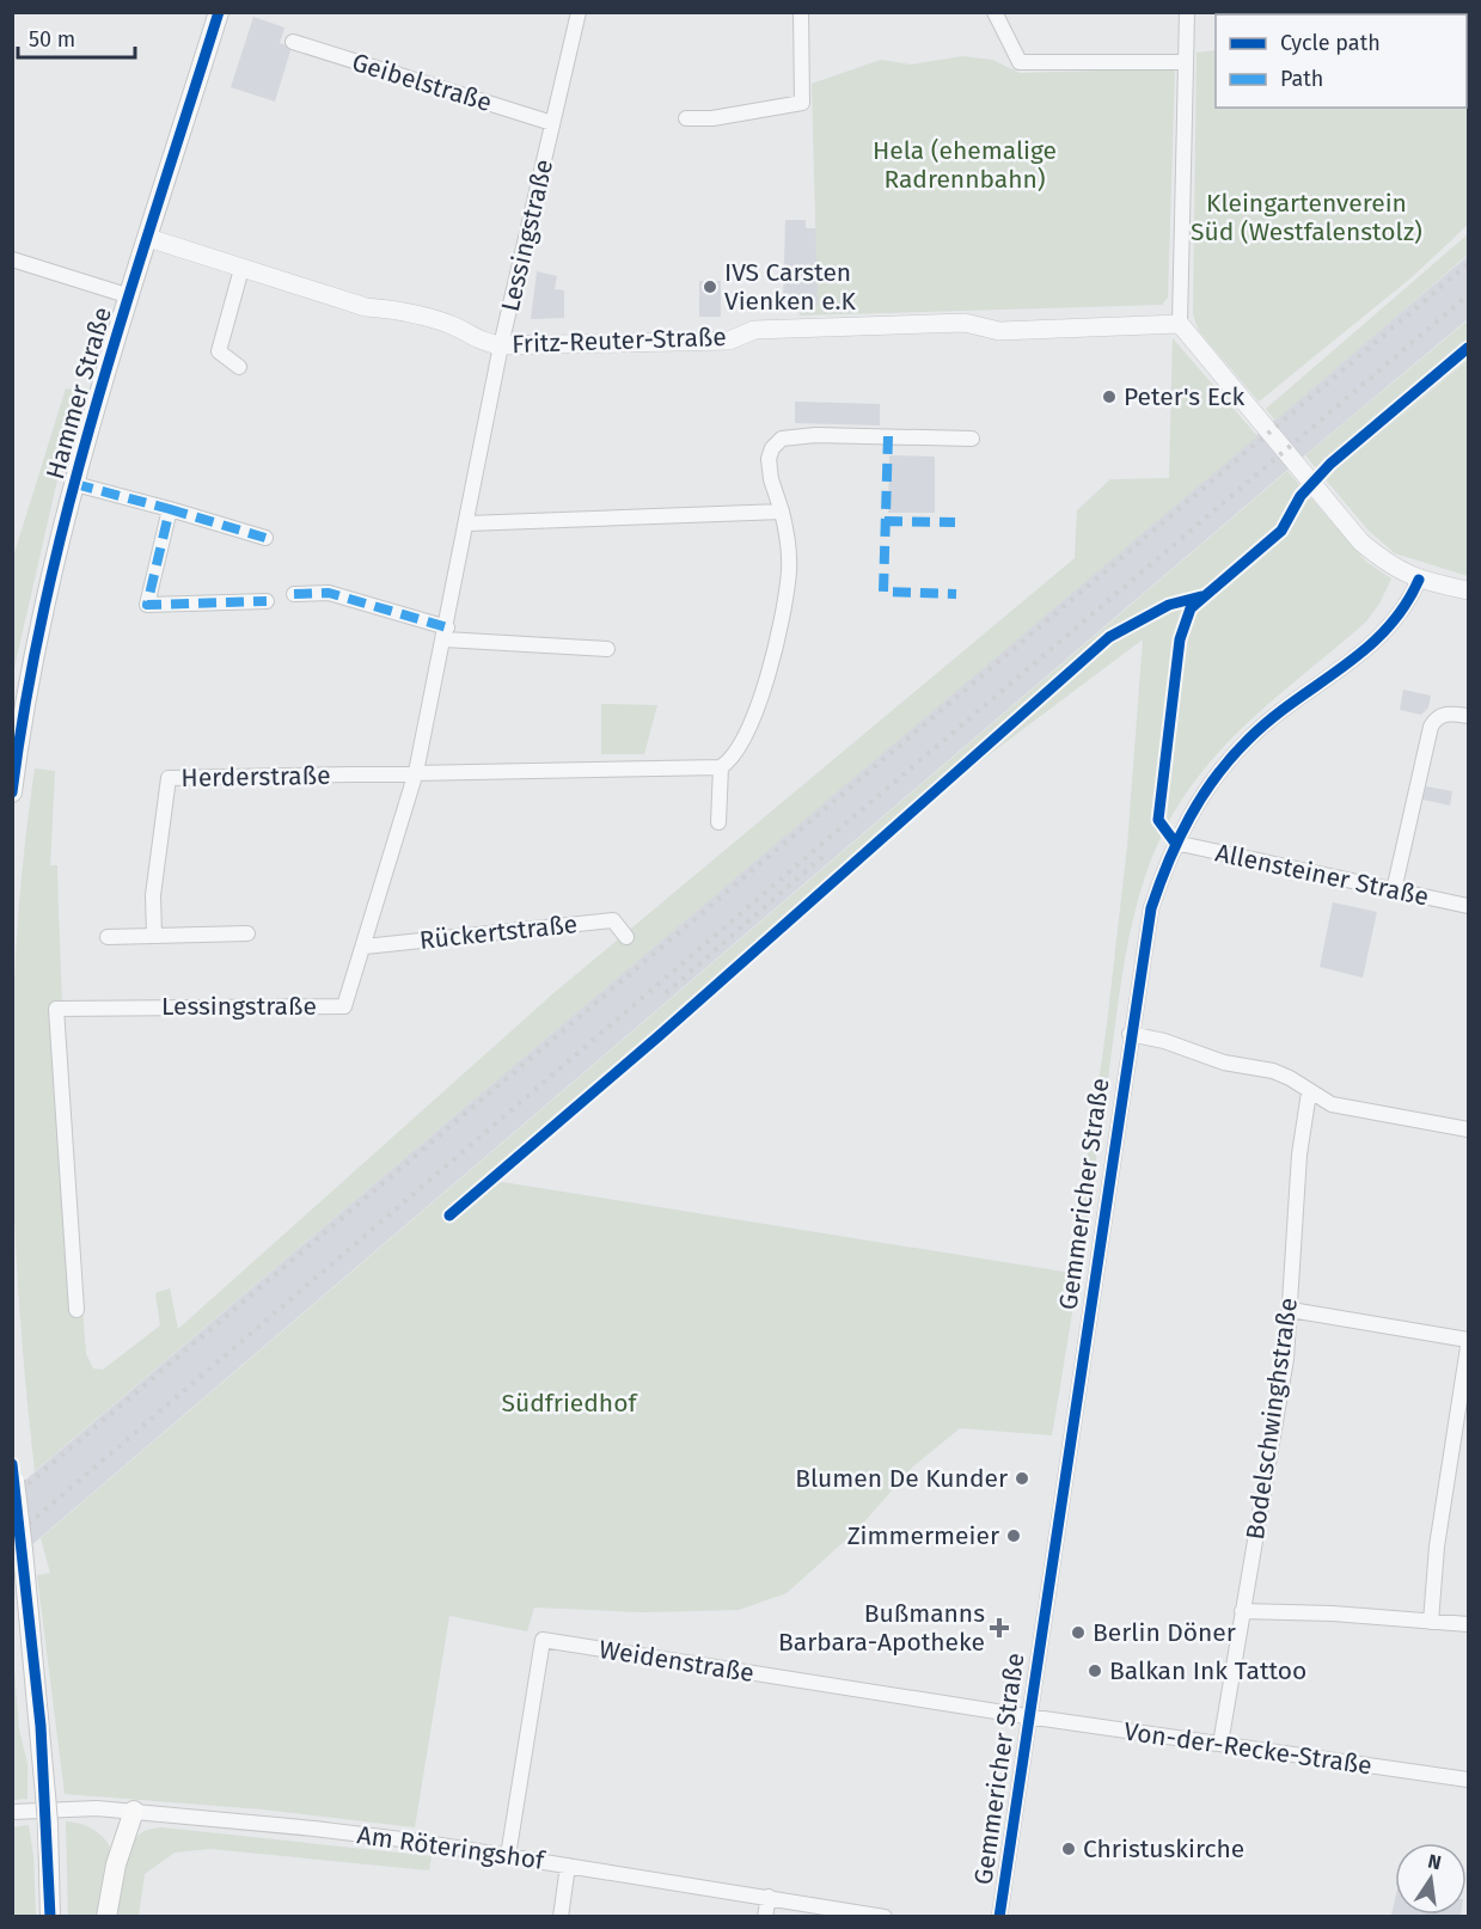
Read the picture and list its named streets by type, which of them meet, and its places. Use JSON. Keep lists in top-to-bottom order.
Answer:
{
  "streets": {
    "main road": ["Hammer Straße"],
    "street": [
      "Geibelstraße",
      "Lessingstraße",
      "Fritz-Reuter-Straße",
      "Herderstraße",
      "Allensteiner Straße",
      "Rückertstraße",
      "Gemmericher Straße",
      "Bodelschwinghstraße",
      "Weidenstraße",
      "Von-der-Recke-Straße",
      "Am Röteringshof"
    ]
  },
  "crossings": [
    ["Geibelstraße", "Lessingstraße"],
    ["Lessingstraße", "Fritz-Reuter-Straße"],
    ["Lessingstraße", "Herderstraße"],
    ["Lessingstraße", "Rückertstraße"],
    ["Fritz-Reuter-Straße", "Hammer Straße"],
    ["Allensteiner Straße", "Gemmericher Straße"],
    ["Gemmericher Straße", "Weidenstraße"],
    ["Gemmericher Straße", "Von-der-Recke-Straße"],
    ["Bodelschwinghstraße", "Von-der-Recke-Straße"],
    ["Weidenstraße", "Von-der-Recke-Straße"],
    ["Weidenstraße", "Am Röteringshof"]
  ],
  "parks": ["Hela (ehemalige Radrennbahn)", "Kleingartenverein Süd (Westfalenstolz)", "Südfriedhof"],
  "places": {
    "other": [
      "IVS Carsten Vienken e.K",
      "Peter's Eck",
      "Blumen De Kunder",
      "Zimmermeier",
      "Berlin Döner",
      "Balkan Ink Tattoo",
      "Christuskirche"
    ],
    "health": ["Bußmanns Barbara-Apotheke"]
  },
  "legend": ["Cycle path", "Path"],
  "scale_bar": "50 m",
  "north": "top"
}
